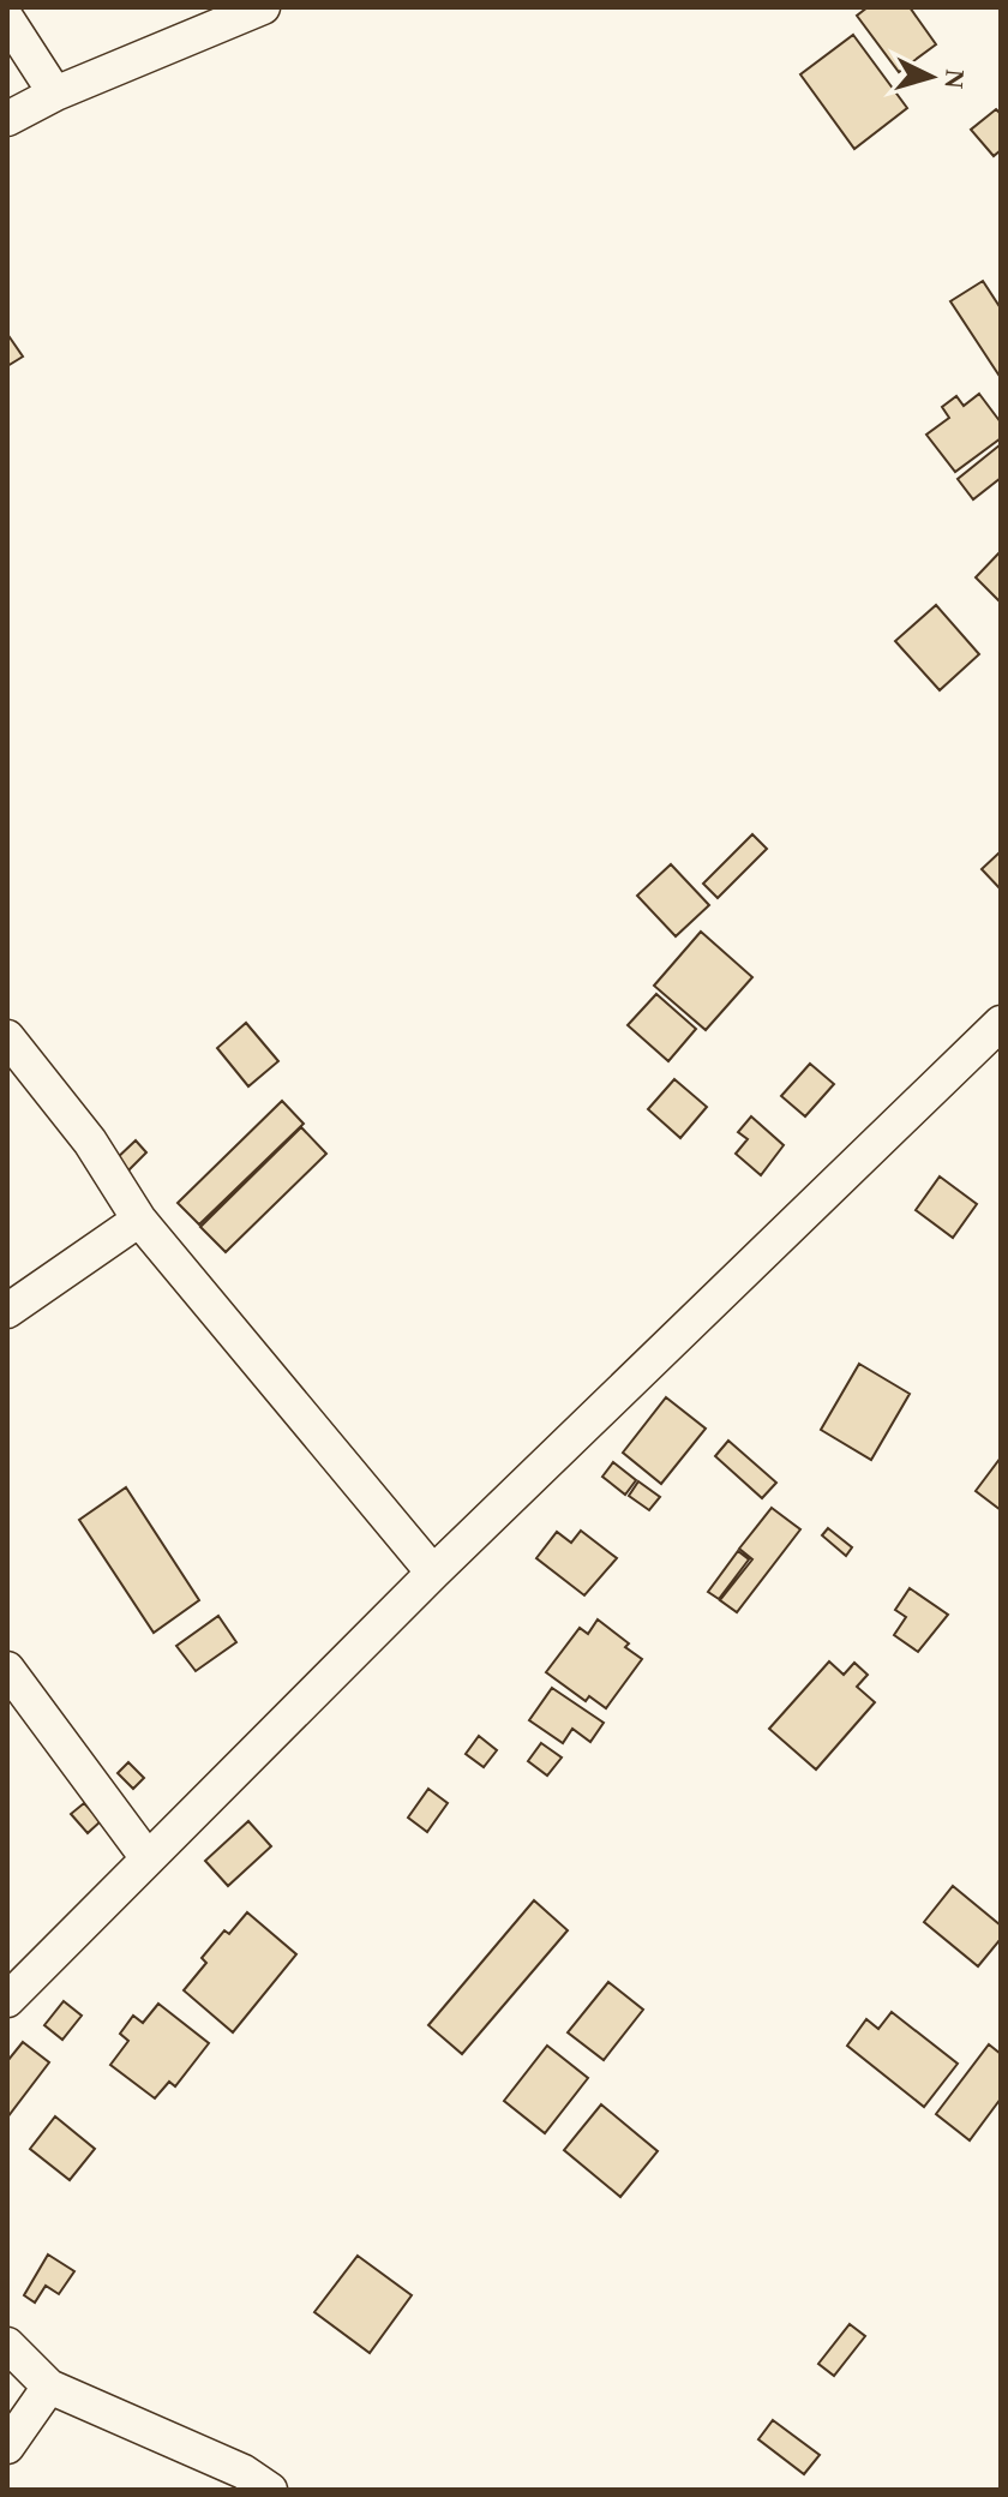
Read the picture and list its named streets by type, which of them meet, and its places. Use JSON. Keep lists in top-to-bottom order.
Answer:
{
  "north": "right"
}
